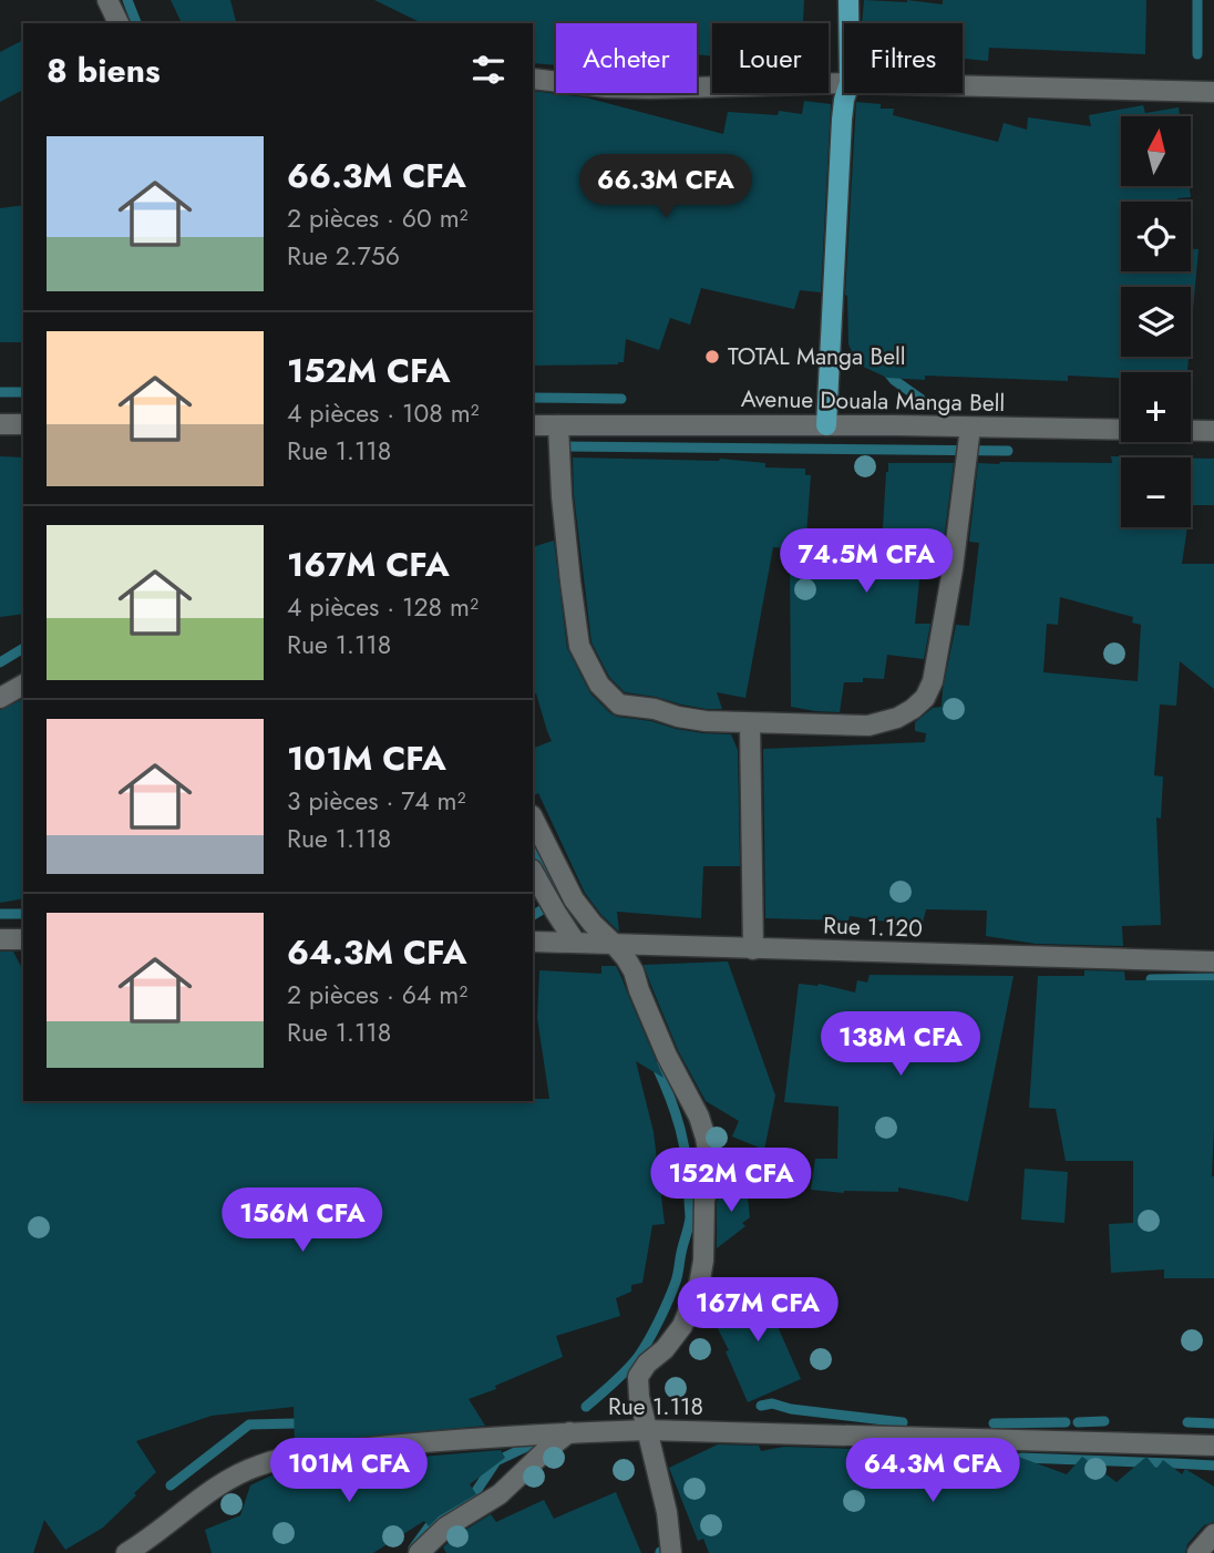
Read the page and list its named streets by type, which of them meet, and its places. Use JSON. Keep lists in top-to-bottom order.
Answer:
{
  "streets": {
    "street": ["Avenue Douala Manga Bell", "Rue 1.120", "Rue 1.118"]
  },
  "places": ["TOTAL Manga Bell"],
  "north": "top",
  "page": {
    "chip": ["Acheter", "Louer", "Filtres"],
    "heading": "8 biens",
    "map_buttons": ["+", "−"],
    "list": [
      {
        "name": "66.3M CFA",
        "note": "2 pièces · 60 m² · Rue 2.756"
      },
      {
        "name": "152M CFA",
        "note": "4 pièces · 108 m² · Rue 1.118"
      },
      {
        "name": "167M CFA",
        "note": "4 pièces · 128 m² · Rue 1.118"
      },
      {
        "name": "101M CFA",
        "note": "3 pièces · 74 m² · Rue 1.118"
      },
      {
        "name": "64.3M CFA",
        "note": "2 pièces · 64 m² · Rue 1.118"
      }
    ],
    "price": [
      "66.3M CFA",
      "74.5M CFA",
      "138M CFA",
      "152M CFA",
      "156M CFA",
      "167M CFA",
      "101M CFA",
      "64.3M CFA"
    ]
  }
}
